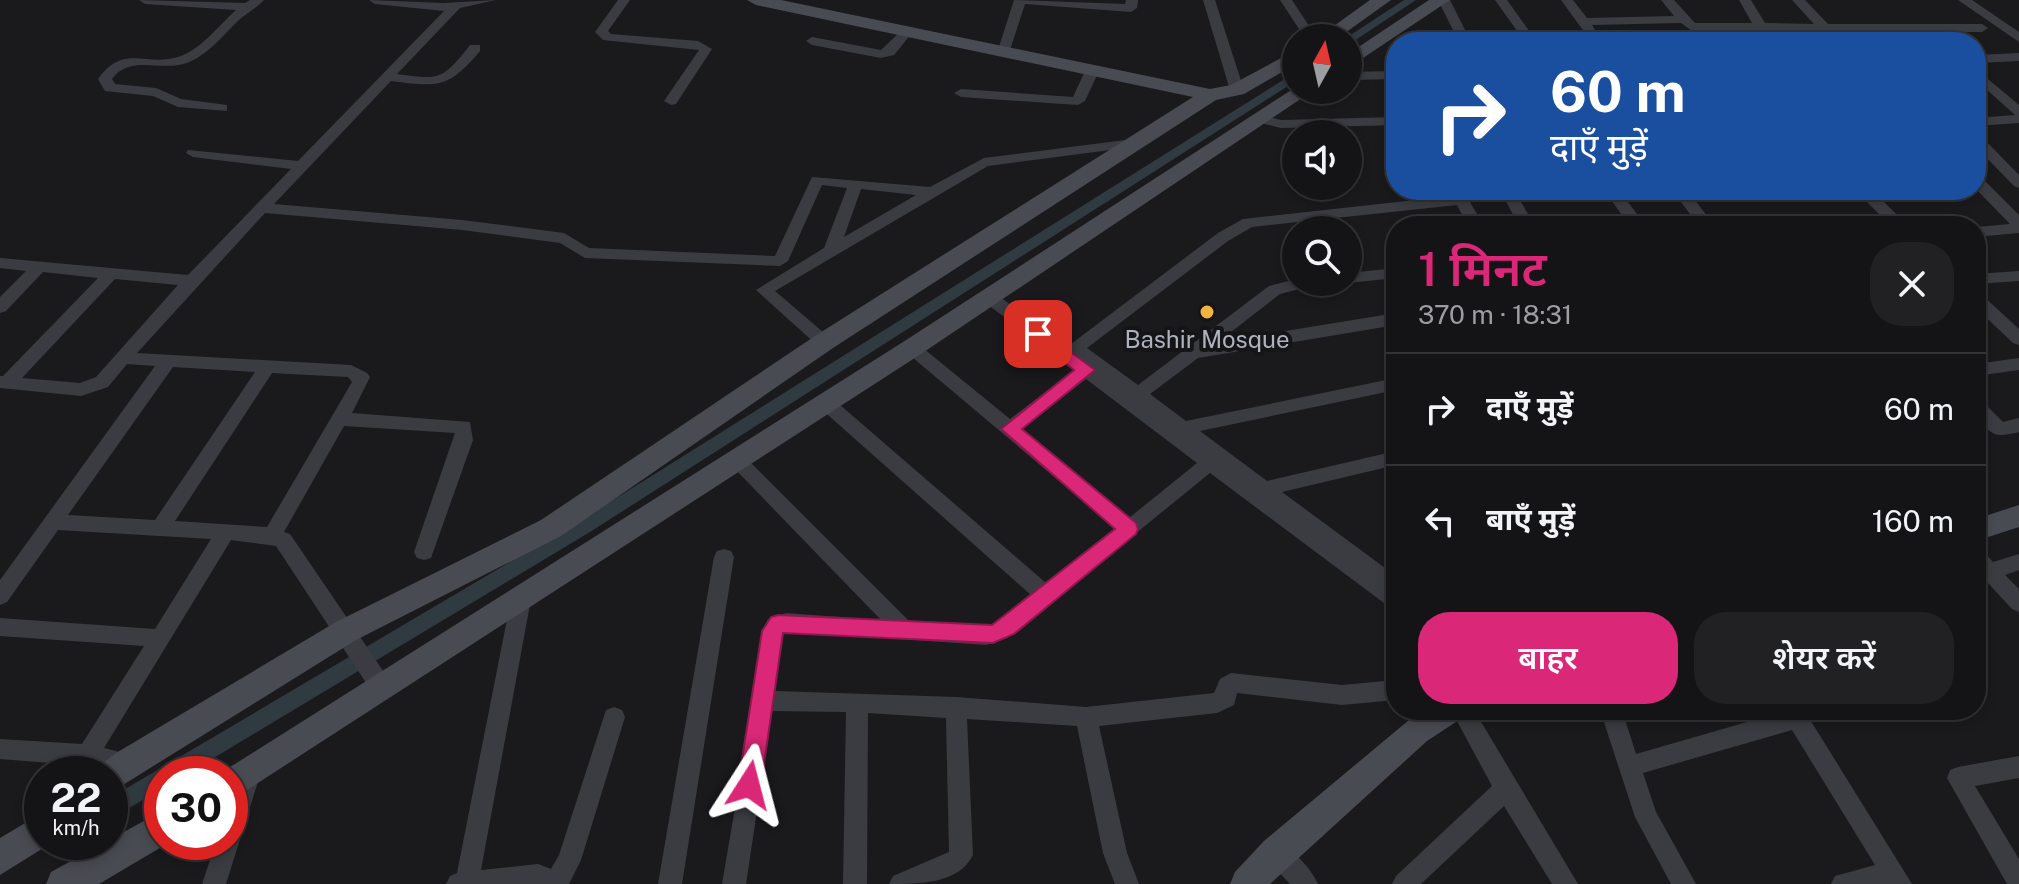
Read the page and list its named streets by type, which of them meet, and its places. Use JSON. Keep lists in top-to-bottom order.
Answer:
{
  "places": ["Bashir Mosque"],
  "north": "top",
  "page": {
    "turn": ["60 m", "दाएँ मुड़ें"],
    "heading": ["1 मिनट", "370 m · 18:31"],
    "list": [
      {
        "name": "दाएँ मुड़ें",
        "value": "60 m"
      },
      {
        "name": "बाएँ मुड़ें",
        "value": "160 m"
      }
    ],
    "buttons": ["बाहर", "शेयर करें"],
    "speed": "22 km/h",
    "limit": "30"
  }
}
